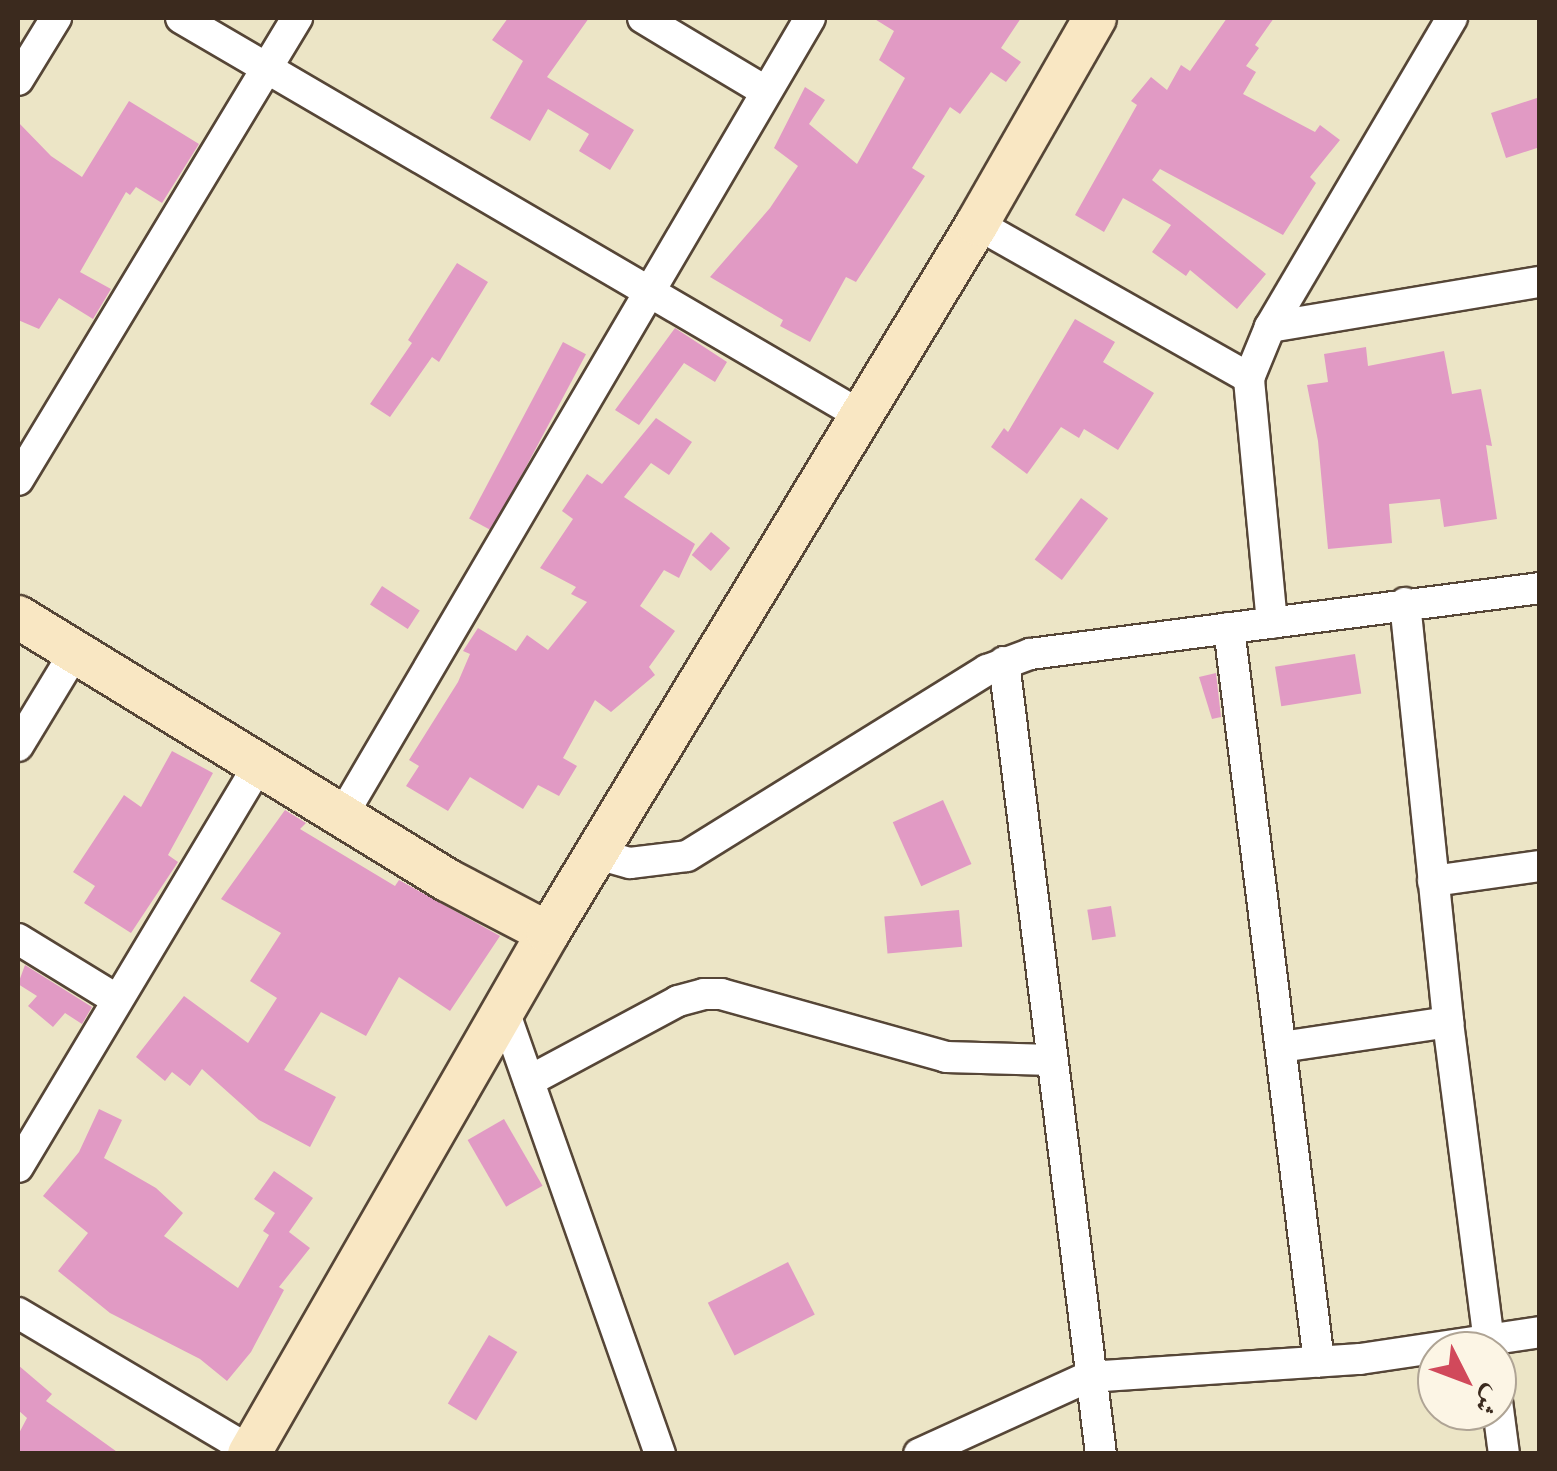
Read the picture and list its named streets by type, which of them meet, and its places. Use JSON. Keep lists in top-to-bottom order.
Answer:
{
  "north": "bottom right"
}
